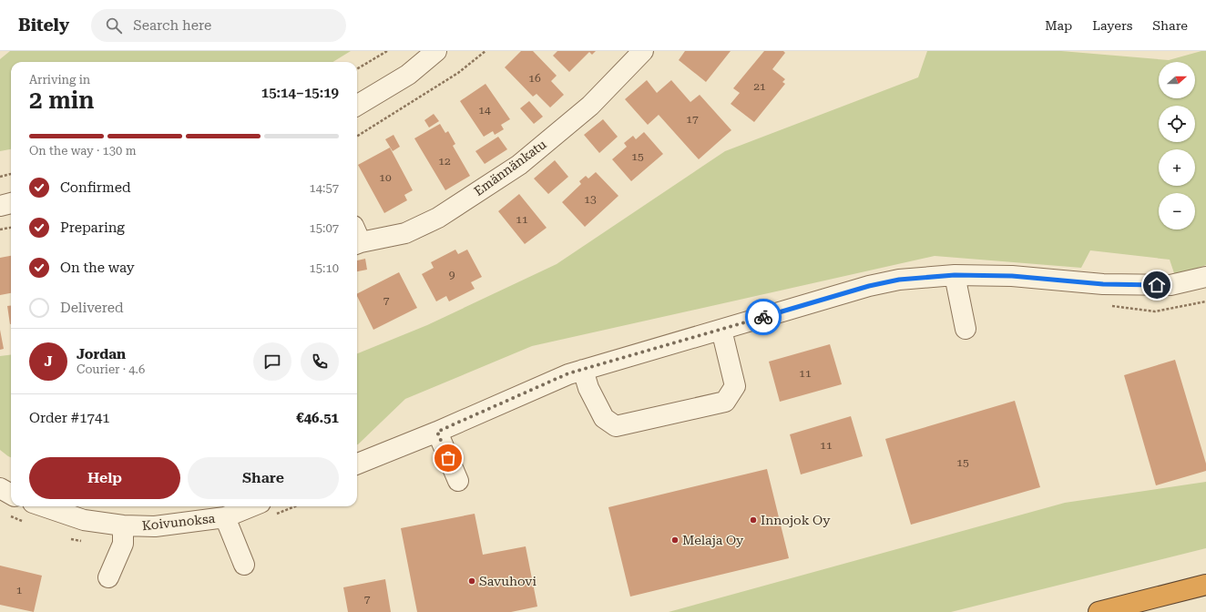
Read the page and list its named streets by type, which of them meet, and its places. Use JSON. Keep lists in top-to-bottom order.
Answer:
{
  "streets": {
    "street": ["Emännänkatu", "Koivunoksa"]
  },
  "places": ["Innojok Oy", "Melaja Oy", "Savuhovi"],
  "house_numbers": [
    "16",
    "21",
    "14",
    "17",
    "15",
    "12",
    "10",
    "13",
    "11",
    "9",
    "7",
    "11",
    "11",
    "15",
    "1",
    "7"
  ],
  "north": "right",
  "page": {
    "header": "Bitely",
    "search": "Search here",
    "nav": ["Map", "Layers", "Share"],
    "map_buttons": ["+", "−"],
    "heading": ["2 min", "Arriving in", "15:14–15:19"],
    "panel": [
      "Jordan",
      "Courier · 4.6",
      "Order #1741",
      "€46.51"
    ],
    "bar": "On the way · 130 m",
    "list": [
      ["Confirmed", "14:57"],
      ["Preparing", "15:07"],
      ["On the way", "15:10"],
      "Delivered"
    ],
    "round": "J",
    "buttons": ["Help", "Share"]
  }
}
